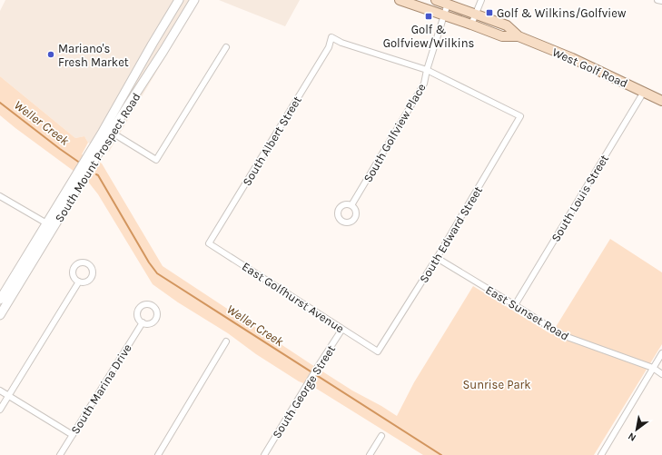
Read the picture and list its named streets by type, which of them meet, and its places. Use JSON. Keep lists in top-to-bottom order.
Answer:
{
  "streets": {
    "main road": ["West Golf Road", "South Mount Prospect Road"],
    "street": [
      "South Golfview Place",
      "South Albert Street",
      "South Louis Street",
      "South Edward Street",
      "East Golfhurst Avenue",
      "East Sunset Road",
      "South Marina Drive",
      "South George Street"
    ]
  },
  "crossings": [
    ["West Golf Road", "South Golfview Place"],
    ["West Golf Road", "South Louis Street"],
    ["South Golfview Place", "South Albert Street"],
    ["South Golfview Place", "South Edward Street"],
    ["South Albert Street", "South Edward Street"],
    ["South Albert Street", "East Golfhurst Avenue"],
    ["South Louis Street", "East Sunset Road"],
    ["South Edward Street", "East Golfhurst Avenue"],
    ["South Edward Street", "East Sunset Road"],
    ["East Golfhurst Avenue", "South George Street"]
  ],
  "water": ["Weller Creek"],
  "parks": ["Sunrise Park"],
  "places": {
    "transit": ["Golf & Wilkins/Golfview", "Golf & Golfview/Wilkins"],
    "other": ["Mariano's Fresh Market"]
  },
  "north": "bottom left"
}
